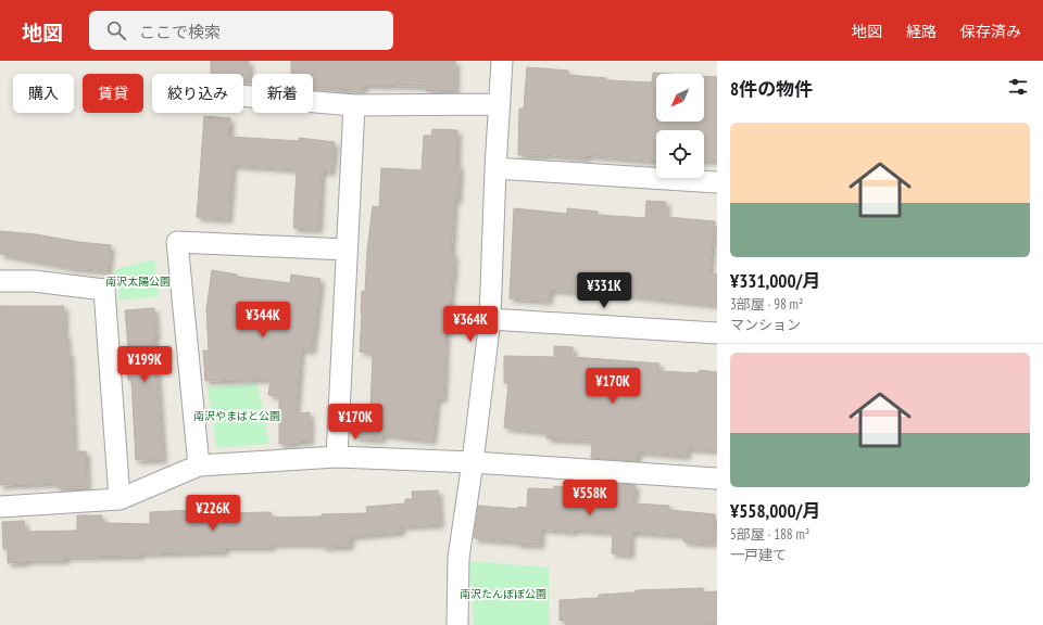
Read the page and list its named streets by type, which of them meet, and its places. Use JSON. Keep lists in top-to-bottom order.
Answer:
{
  "parks": ["南沢太陽公園", "南沢やまばと公園", "南沢たんぽぽ公園"],
  "north": "bottom left",
  "page": {
    "header": "地図",
    "search": "ここで検索",
    "nav": ["地図", "経路", "保存済み"],
    "heading": "8件の物件",
    "chip": [
      "購入",
      "賃貸",
      "絞り込み",
      "新着"
    ],
    "list": [
      {
        "name": "¥331,000/月",
        "note": "3部屋 · 98 m² · マンション"
      },
      {
        "name": "¥558,000/月",
        "note": "5部屋 · 188 m² · 一戸建て"
      }
    ],
    "price": [
      "¥331K",
      "¥344K",
      "¥364K",
      "¥199K",
      "¥170K",
      "¥170K",
      "¥558K",
      "¥226K"
    ]
  }
}
